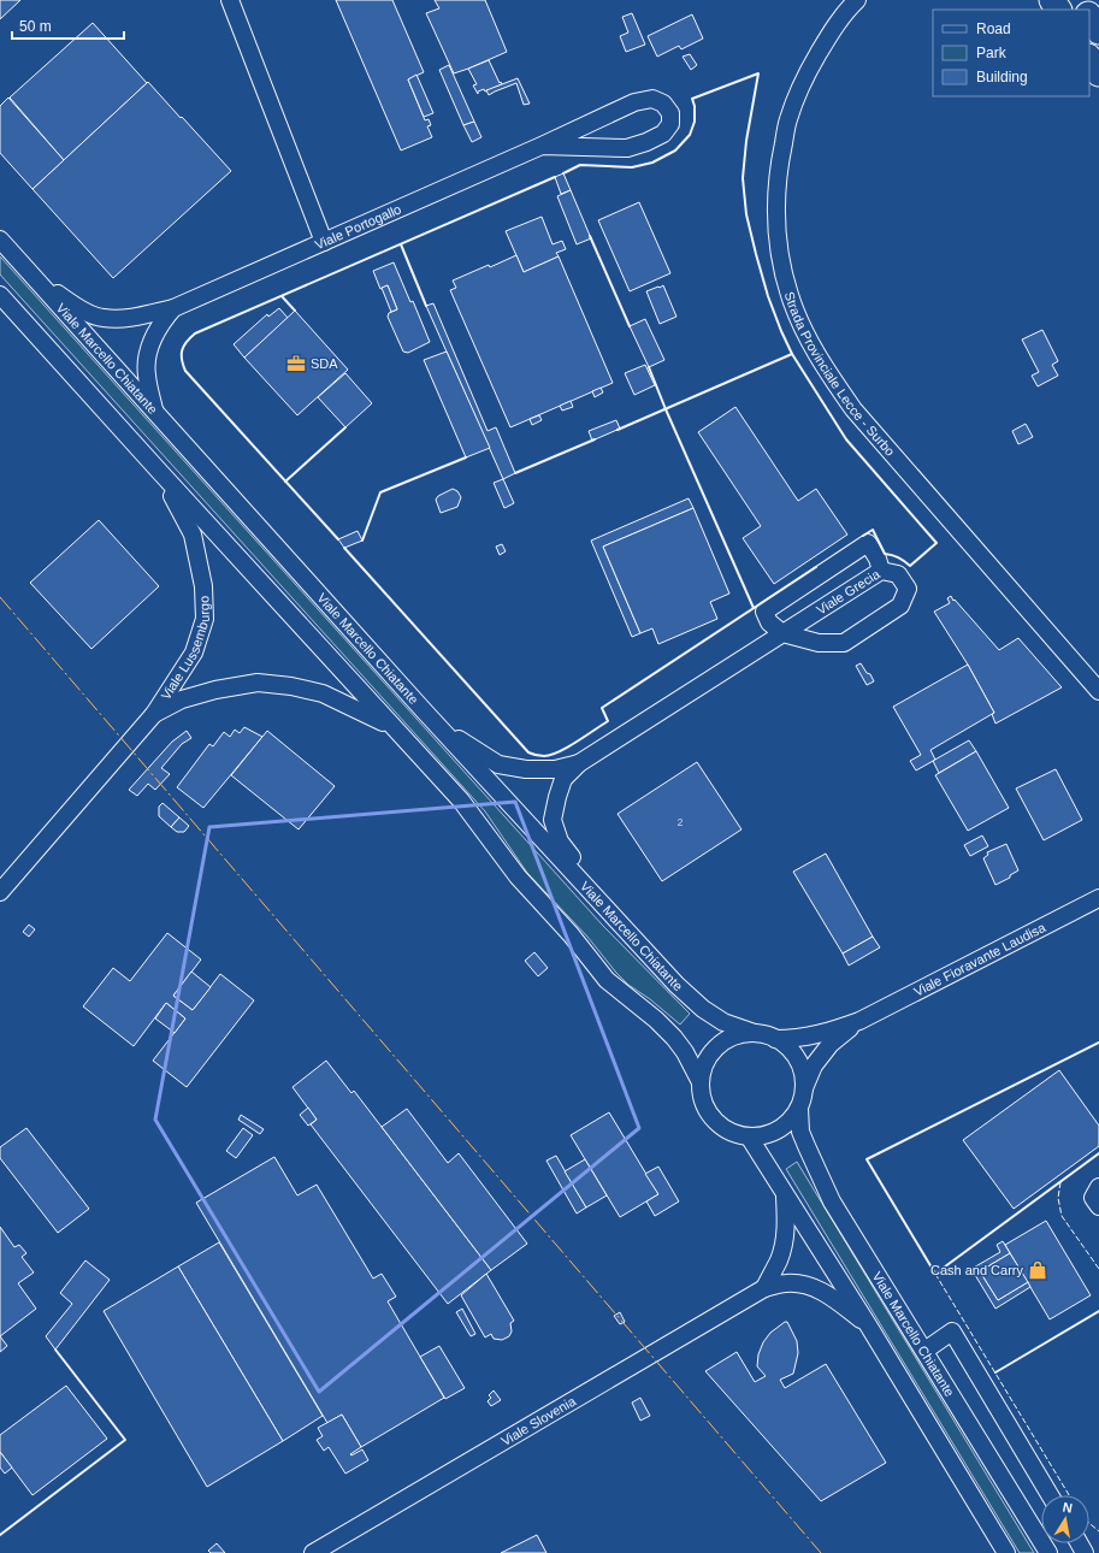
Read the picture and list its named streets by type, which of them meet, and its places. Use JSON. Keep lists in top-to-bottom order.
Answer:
{
  "streets": {
    "street": [
      "Viale Portogallo",
      "Viale Marcello Chiatante",
      "Strada Provinciale Lecce - Surbo",
      "Viale Grecia",
      "Viale Lussemburgo",
      "Viale Fioravante Laudisa",
      "Viale Slovenia"
    ]
  },
  "crossings": [
    ["Viale Portogallo", "Viale Marcello Chiatante"],
    ["Viale Marcello Chiatante", "Viale Grecia"],
    ["Viale Marcello Chiatante", "Viale Lussemburgo"],
    ["Viale Marcello Chiatante", "Viale Fioravante Laudisa"]
  ],
  "places": {
    "office": ["SDA"],
    "shop": ["Cash and Carry"]
  },
  "house_numbers": ["2"],
  "legend": ["Road", "Park", "Building"],
  "scale_bar": "50 m",
  "north": "top"
}
